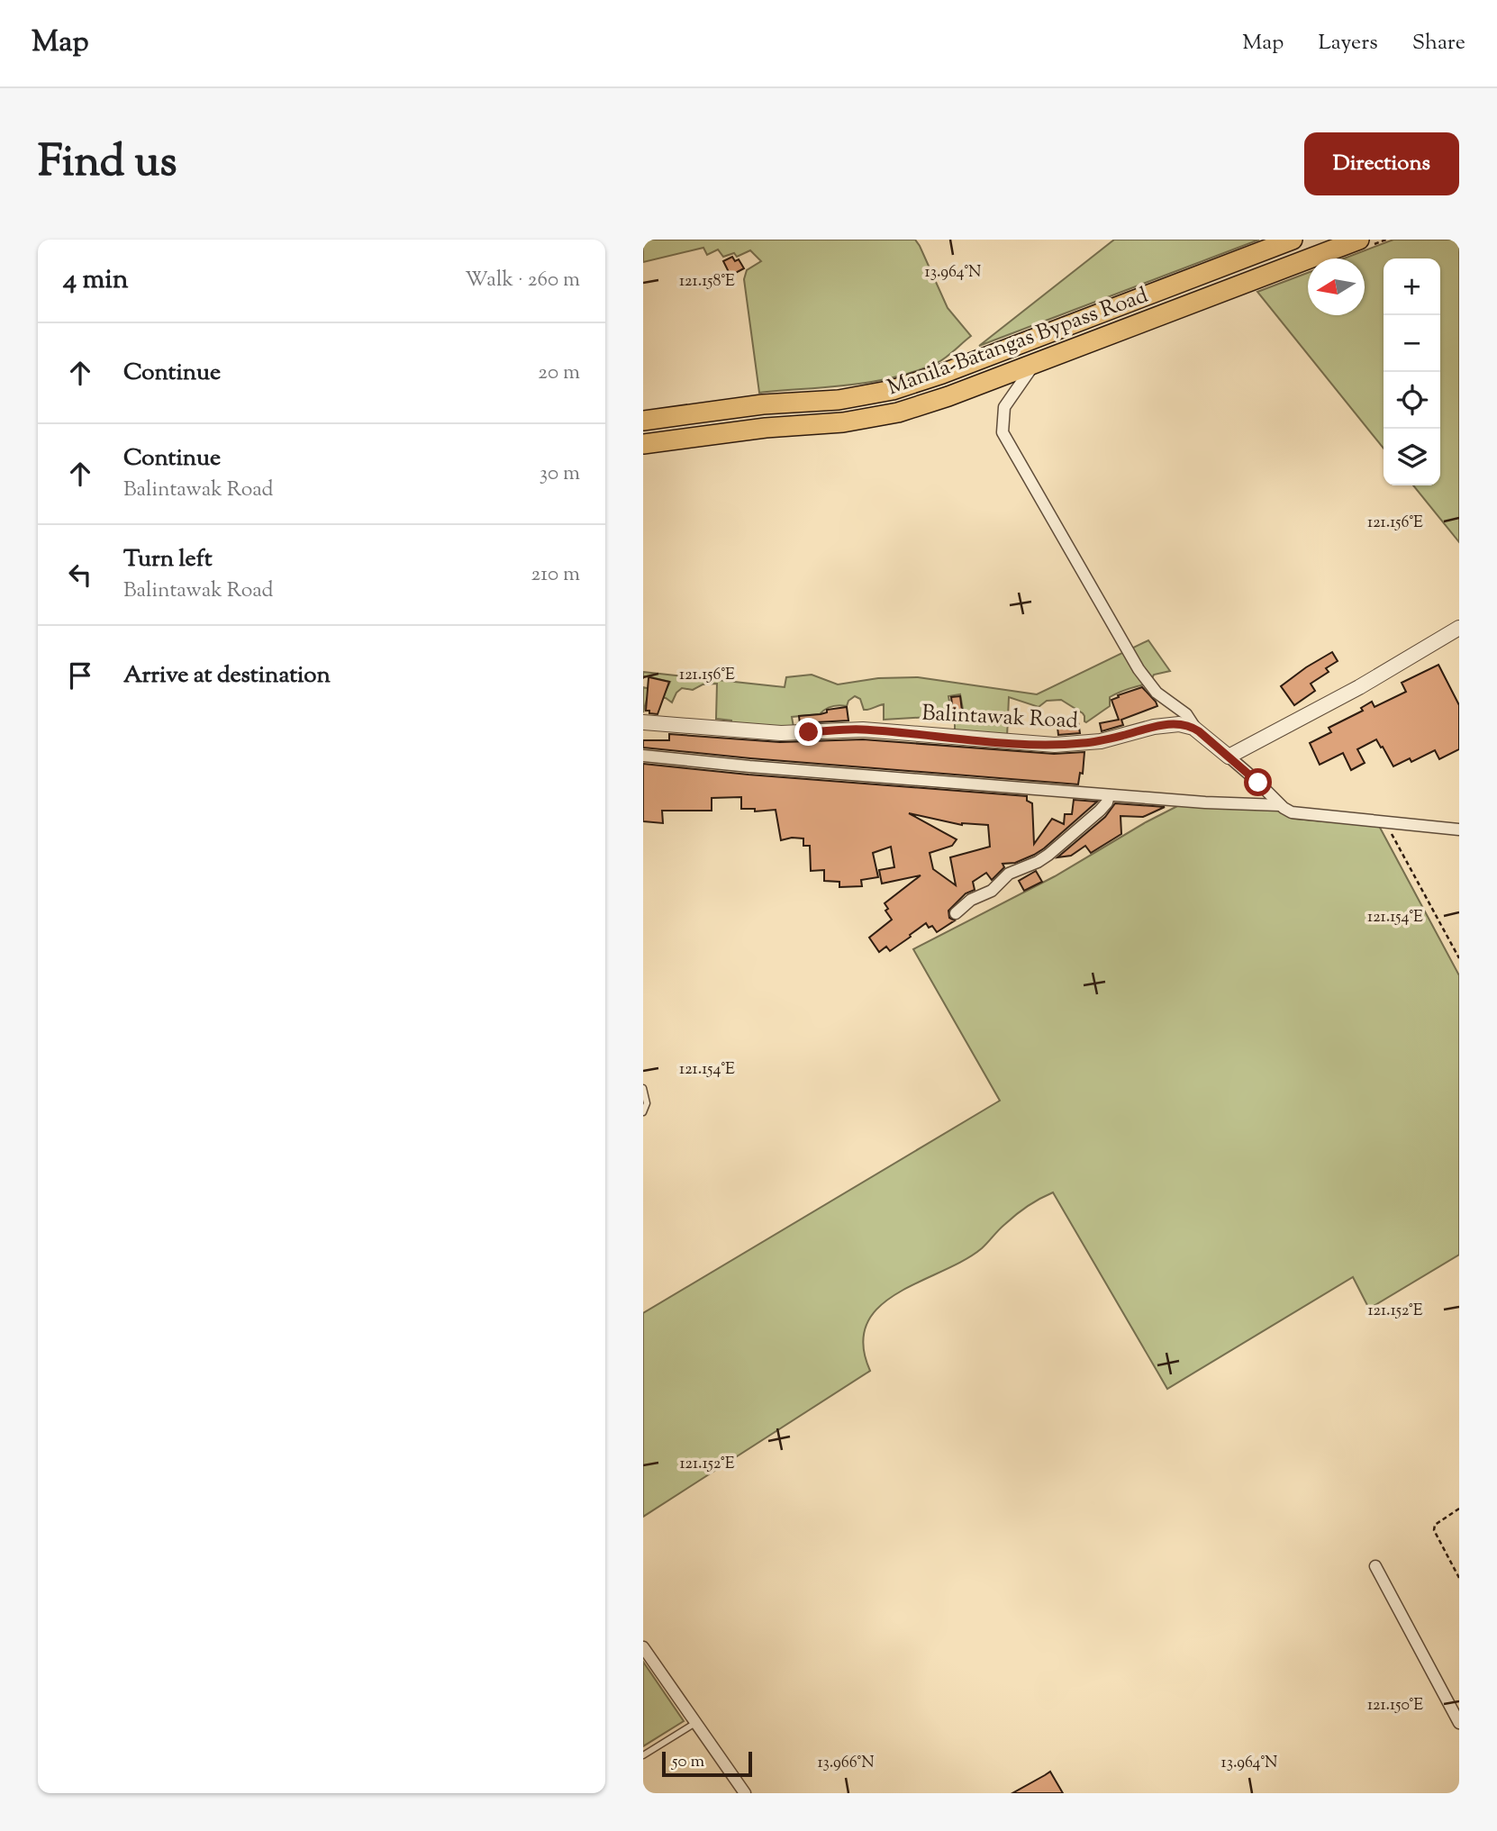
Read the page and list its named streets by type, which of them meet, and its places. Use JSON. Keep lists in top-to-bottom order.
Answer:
{
  "streets": {
    "highway": ["Manila-Batangas Bypass Road"],
    "street": ["Balintawak Road"]
  },
  "scale_bar": "50 m",
  "north": "left",
  "page": {
    "header": "Map",
    "nav": ["Map", "Layers", "Share"],
    "title": "Find us",
    "buttons": "Directions",
    "heading": ["4 min", "Walk · 260 m"],
    "map_buttons": ["+", "−"],
    "list": [
      ["Continue", "20 m"],
      ["Continue", "Balintawak Road", "30 m"],
      ["Turn left", "Balintawak Road", "210 m"],
      "Arrive at destination"
    ],
    "scale": "50 m"
  },
  "coordinates": [
    "13.964°N",
    "121.158°E",
    "121.156°E",
    "121.154°E",
    "121.152°E",
    "121.150°E",
    "13.966°N"
  ]
}
